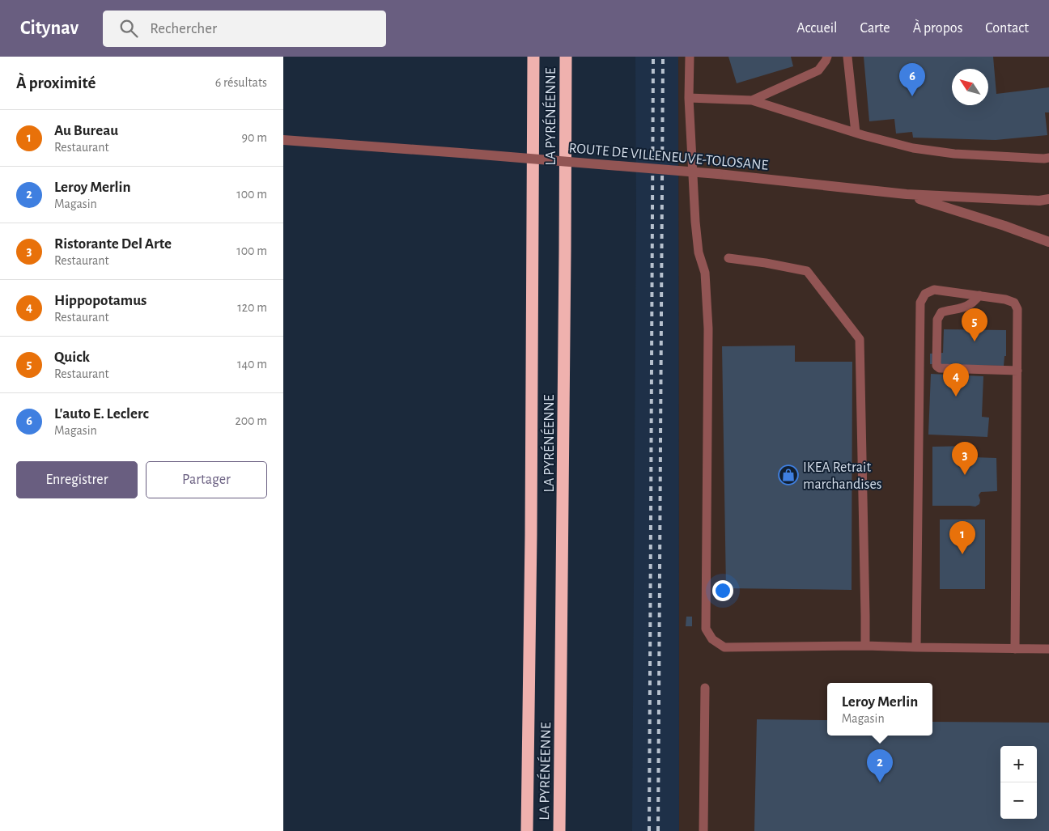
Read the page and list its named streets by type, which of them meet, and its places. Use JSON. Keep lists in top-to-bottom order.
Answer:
{
  "streets": {
    "highway": ["LA PYRÉNÉENNE"],
    "street": ["ROUTE DE VILLENEUVE-TOLOSANE"]
  },
  "places": {
    "shop": ["IKEA Retrait marchandises"]
  },
  "north": "top left",
  "page": {
    "header": "Citynav",
    "search": "Rechercher",
    "nav": [
      "Accueil",
      "Carte",
      "À propos",
      "Contact"
    ],
    "heading": ["À proximité", "6 résultats"],
    "pins": [
      "6",
      "5",
      "4",
      "3",
      "1",
      "2"
    ],
    "list": [
      {
        "mark": "1",
        "name": "Au Bureau",
        "note": "Restaurant",
        "value": "90 m"
      },
      {
        "mark": "2",
        "name": "Leroy Merlin",
        "note": "Magasin",
        "value": "100 m"
      },
      {
        "mark": "3",
        "name": "Ristorante Del Arte",
        "note": "Restaurant",
        "value": "100 m"
      },
      {
        "mark": "4",
        "name": "Hippopotamus",
        "note": "Restaurant",
        "value": "120 m"
      },
      {
        "mark": "5",
        "name": "Quick",
        "note": "Restaurant",
        "value": "140 m"
      },
      {
        "mark": "6",
        "name": "L'auto E. Leclerc",
        "note": "Magasin",
        "value": "200 m"
      }
    ],
    "buttons": ["Enregistrer", "Partager"],
    "popup": ["Leroy Merlin", "Magasin"],
    "map_buttons": ["+", "−"]
  }
}
